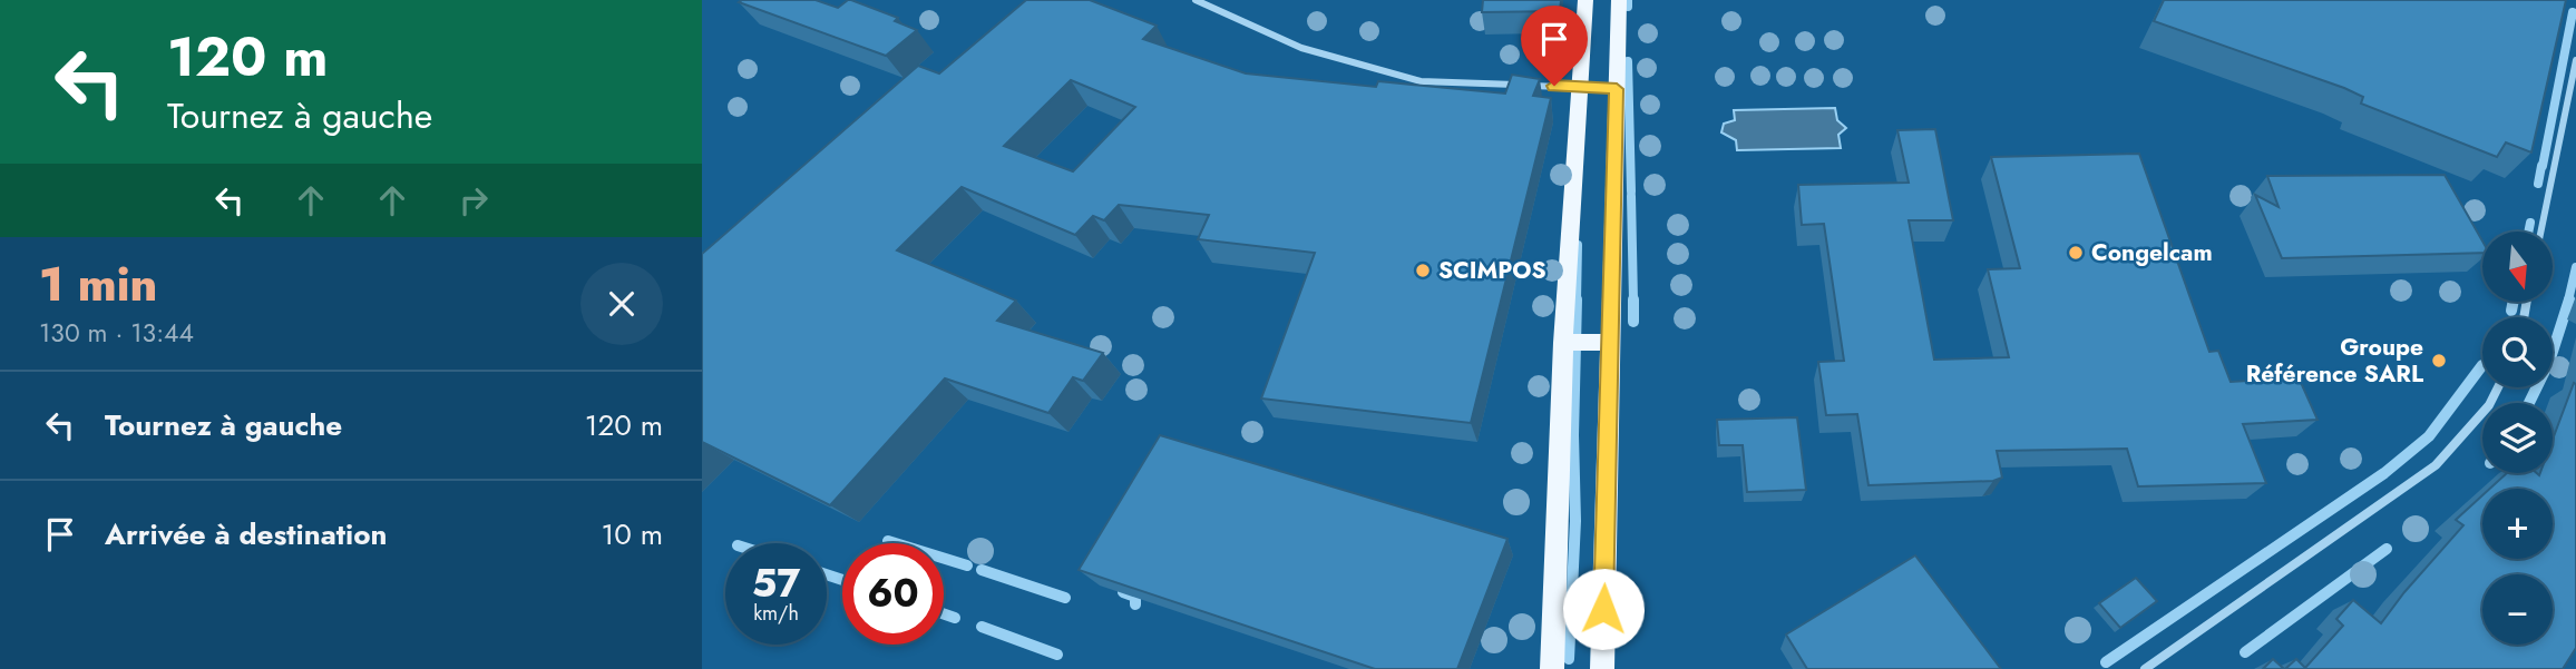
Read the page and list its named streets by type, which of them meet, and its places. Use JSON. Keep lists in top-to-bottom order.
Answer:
{
  "places": ["Congelcam", "SCIMPOS", "Groupe Référence SARL"],
  "north": "bottom",
  "page": {
    "turn": ["120 m", "Tournez à gauche"],
    "map_buttons": ["+", "−"],
    "heading": ["1 min", "130 m · 13:44"],
    "list": [
      {
        "name": "Tournez à gauche",
        "value": "120 m"
      },
      {
        "name": "Arrivée à destination",
        "value": "10 m"
      }
    ],
    "speed": "57 km/h",
    "limit": "60"
  }
}
